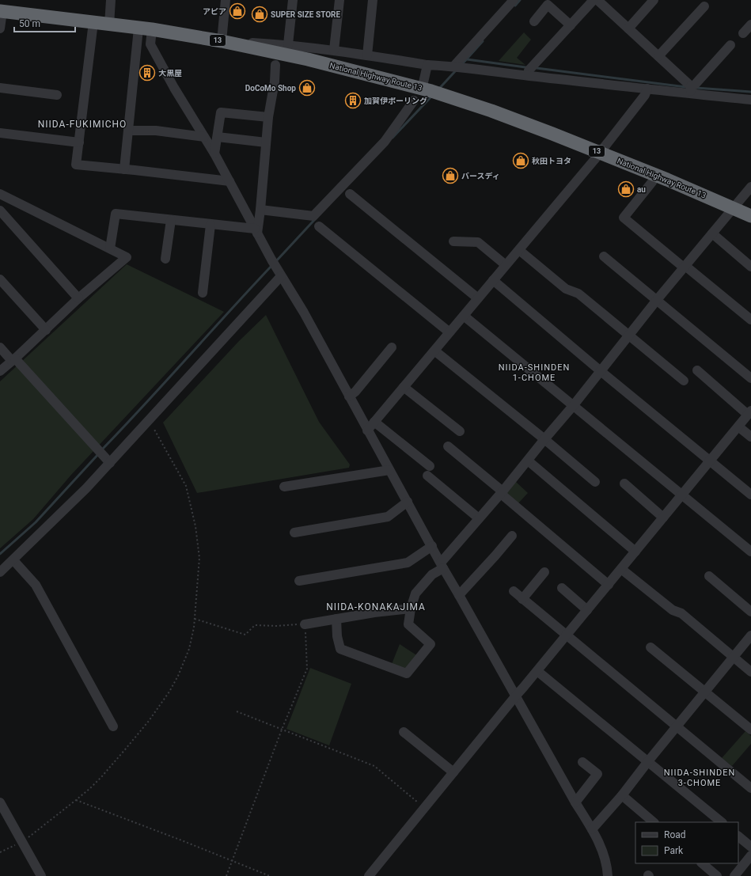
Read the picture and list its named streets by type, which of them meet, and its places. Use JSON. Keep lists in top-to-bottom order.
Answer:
{
  "streets": {
    "highway": ["13", "National Highway Route 13"]
  },
  "districts": [
    "NIIDA-FUKIMICHO",
    "NIIDA-SHINDEN 1-CHOME",
    "NIIDA-KONAKAJIMA",
    "NIIDA-SHINDEN 3-CHOME"
  ],
  "places": {
    "shop": [
      "アピア",
      "SUPER SIZE STORE",
      "DoCoMo Shop",
      "秋田トヨタ",
      "バースディ",
      "au"
    ],
    "building": ["大黒屋", "加賀伊ポーリング"]
  },
  "legend": ["Road", "Park"],
  "scale_bar": "50 m"
}
